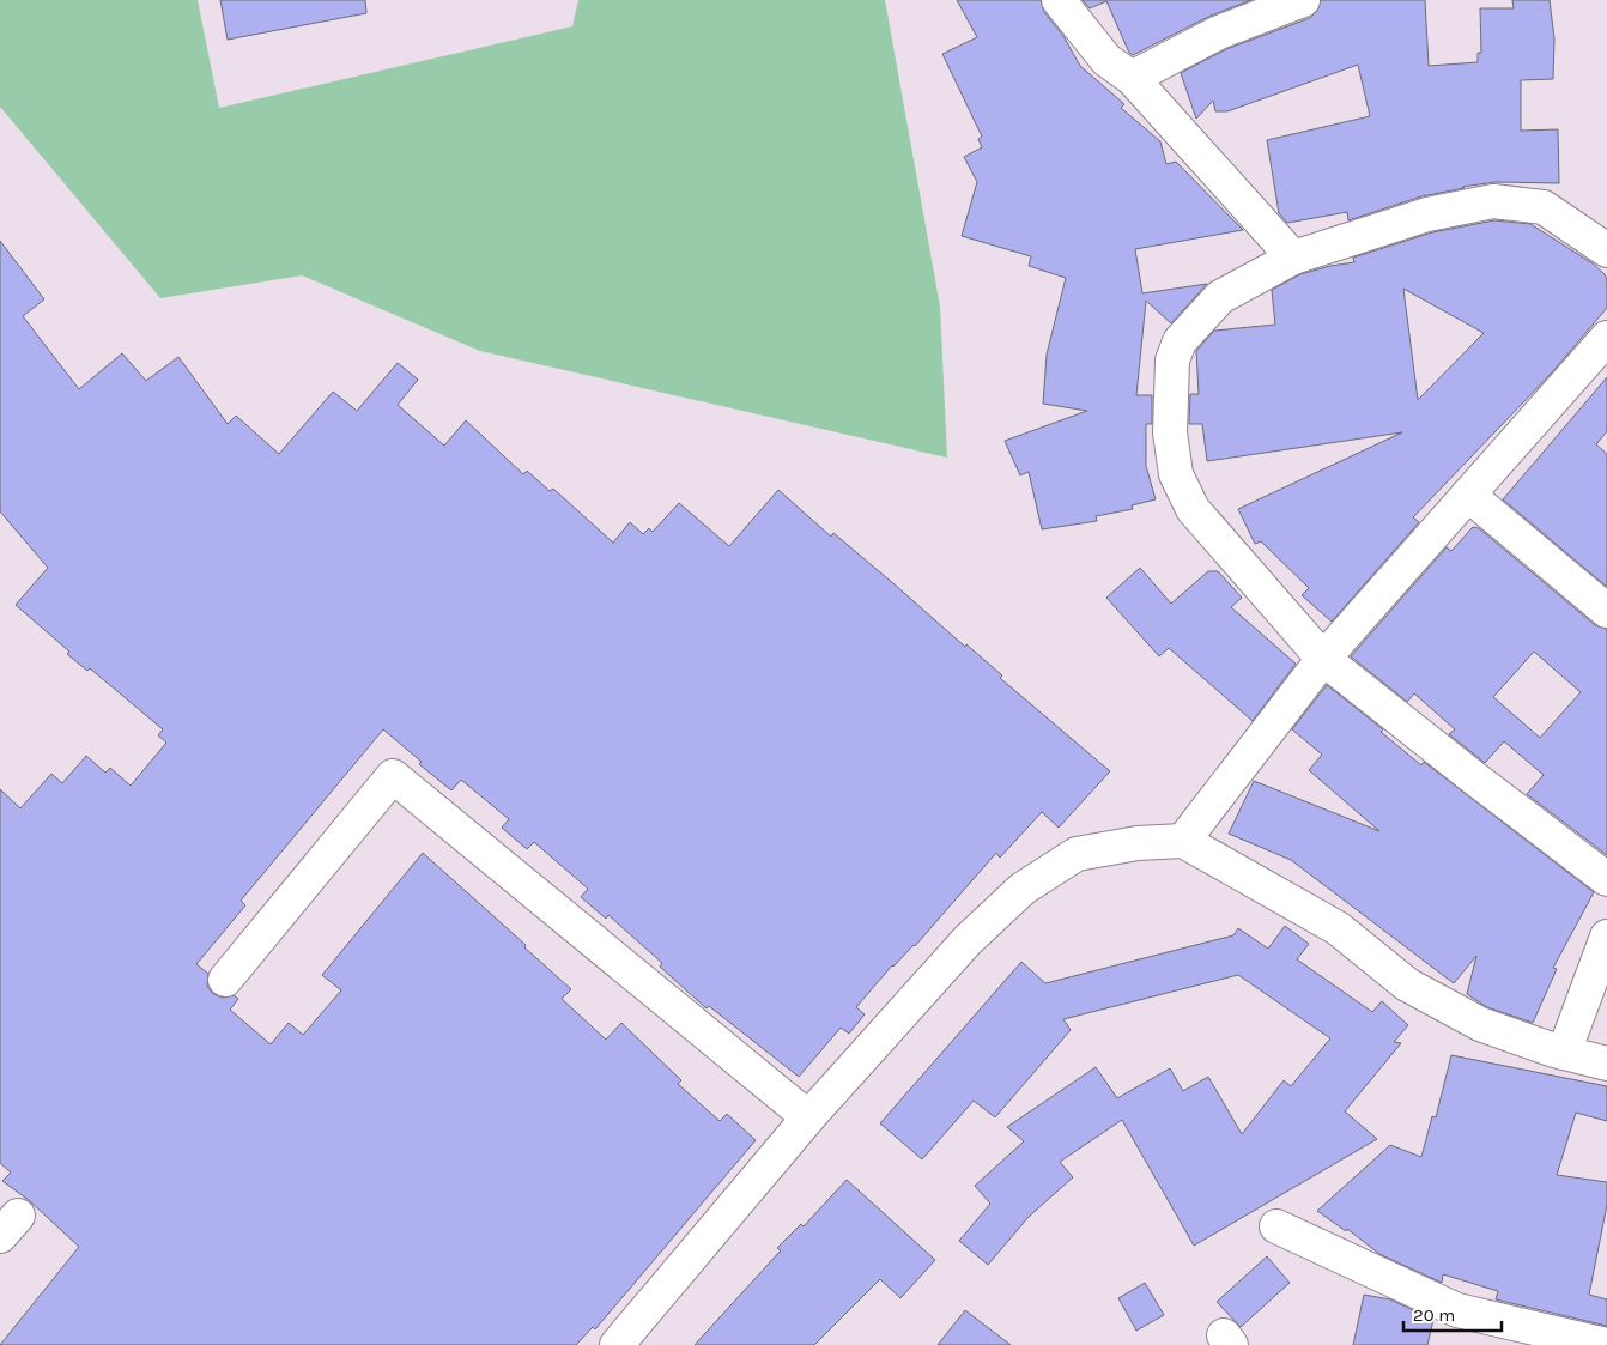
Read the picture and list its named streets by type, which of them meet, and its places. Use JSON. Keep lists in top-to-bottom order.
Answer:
{
  "scale_bar": "20 m"
}
